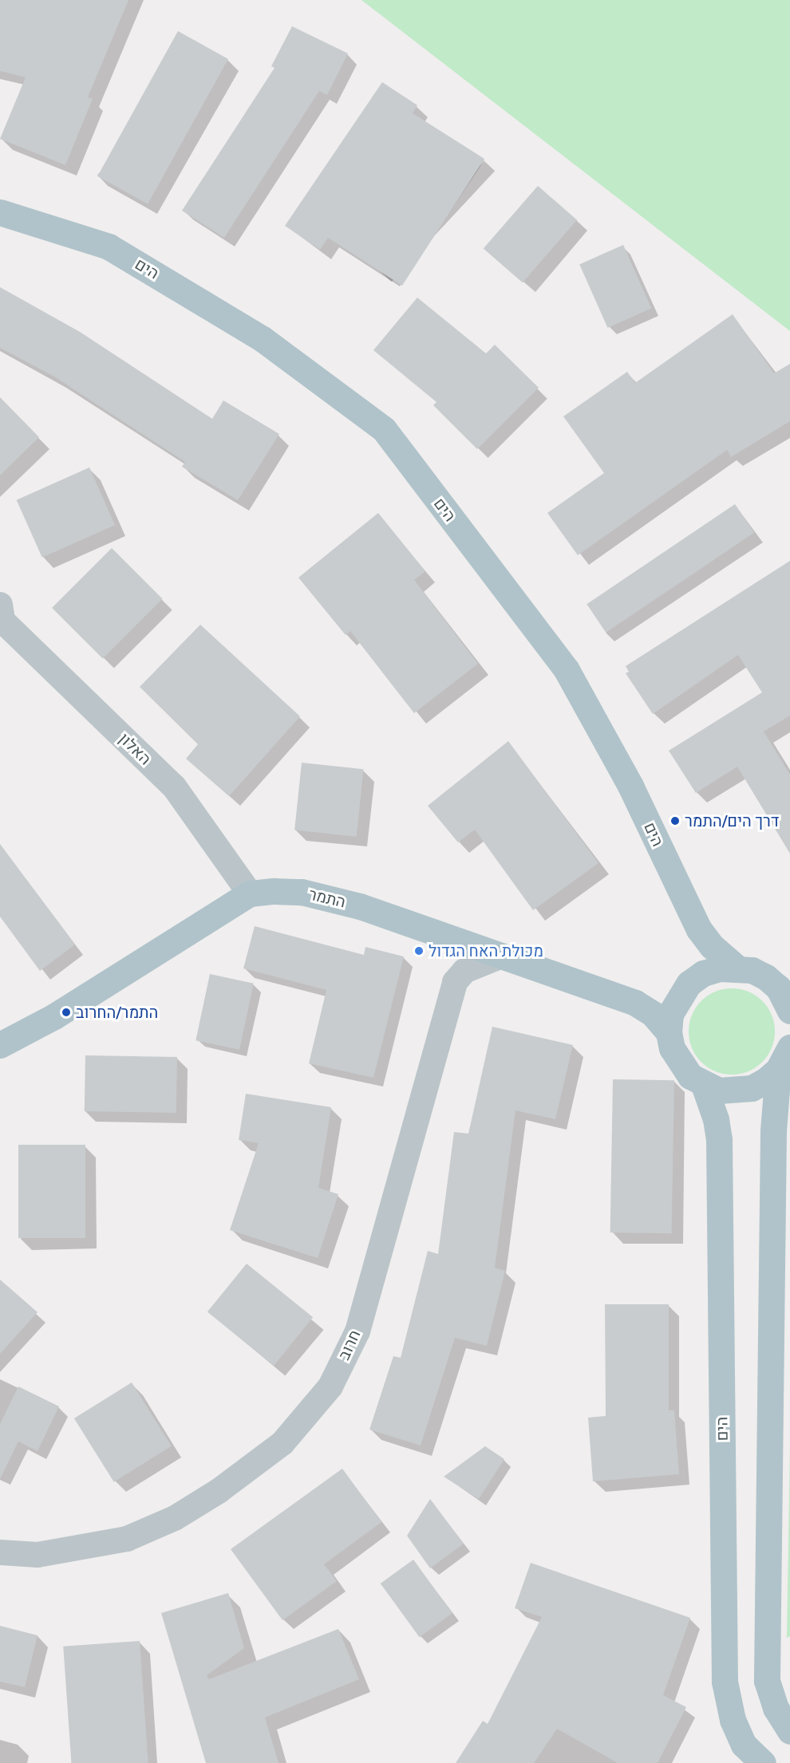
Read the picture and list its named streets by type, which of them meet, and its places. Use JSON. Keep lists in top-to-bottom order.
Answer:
{
  "streets": {
    "main road": ["הים", "התמר"],
    "street": ["האלון", "חרוב"]
  },
  "crossings": [
    ["האלון", "התמר"],
    ["התמר", "חרוב"]
  ],
  "places": ["דרך הים/התמר", "מכולת האח הגדול", "התמר/החרוב"]
}
